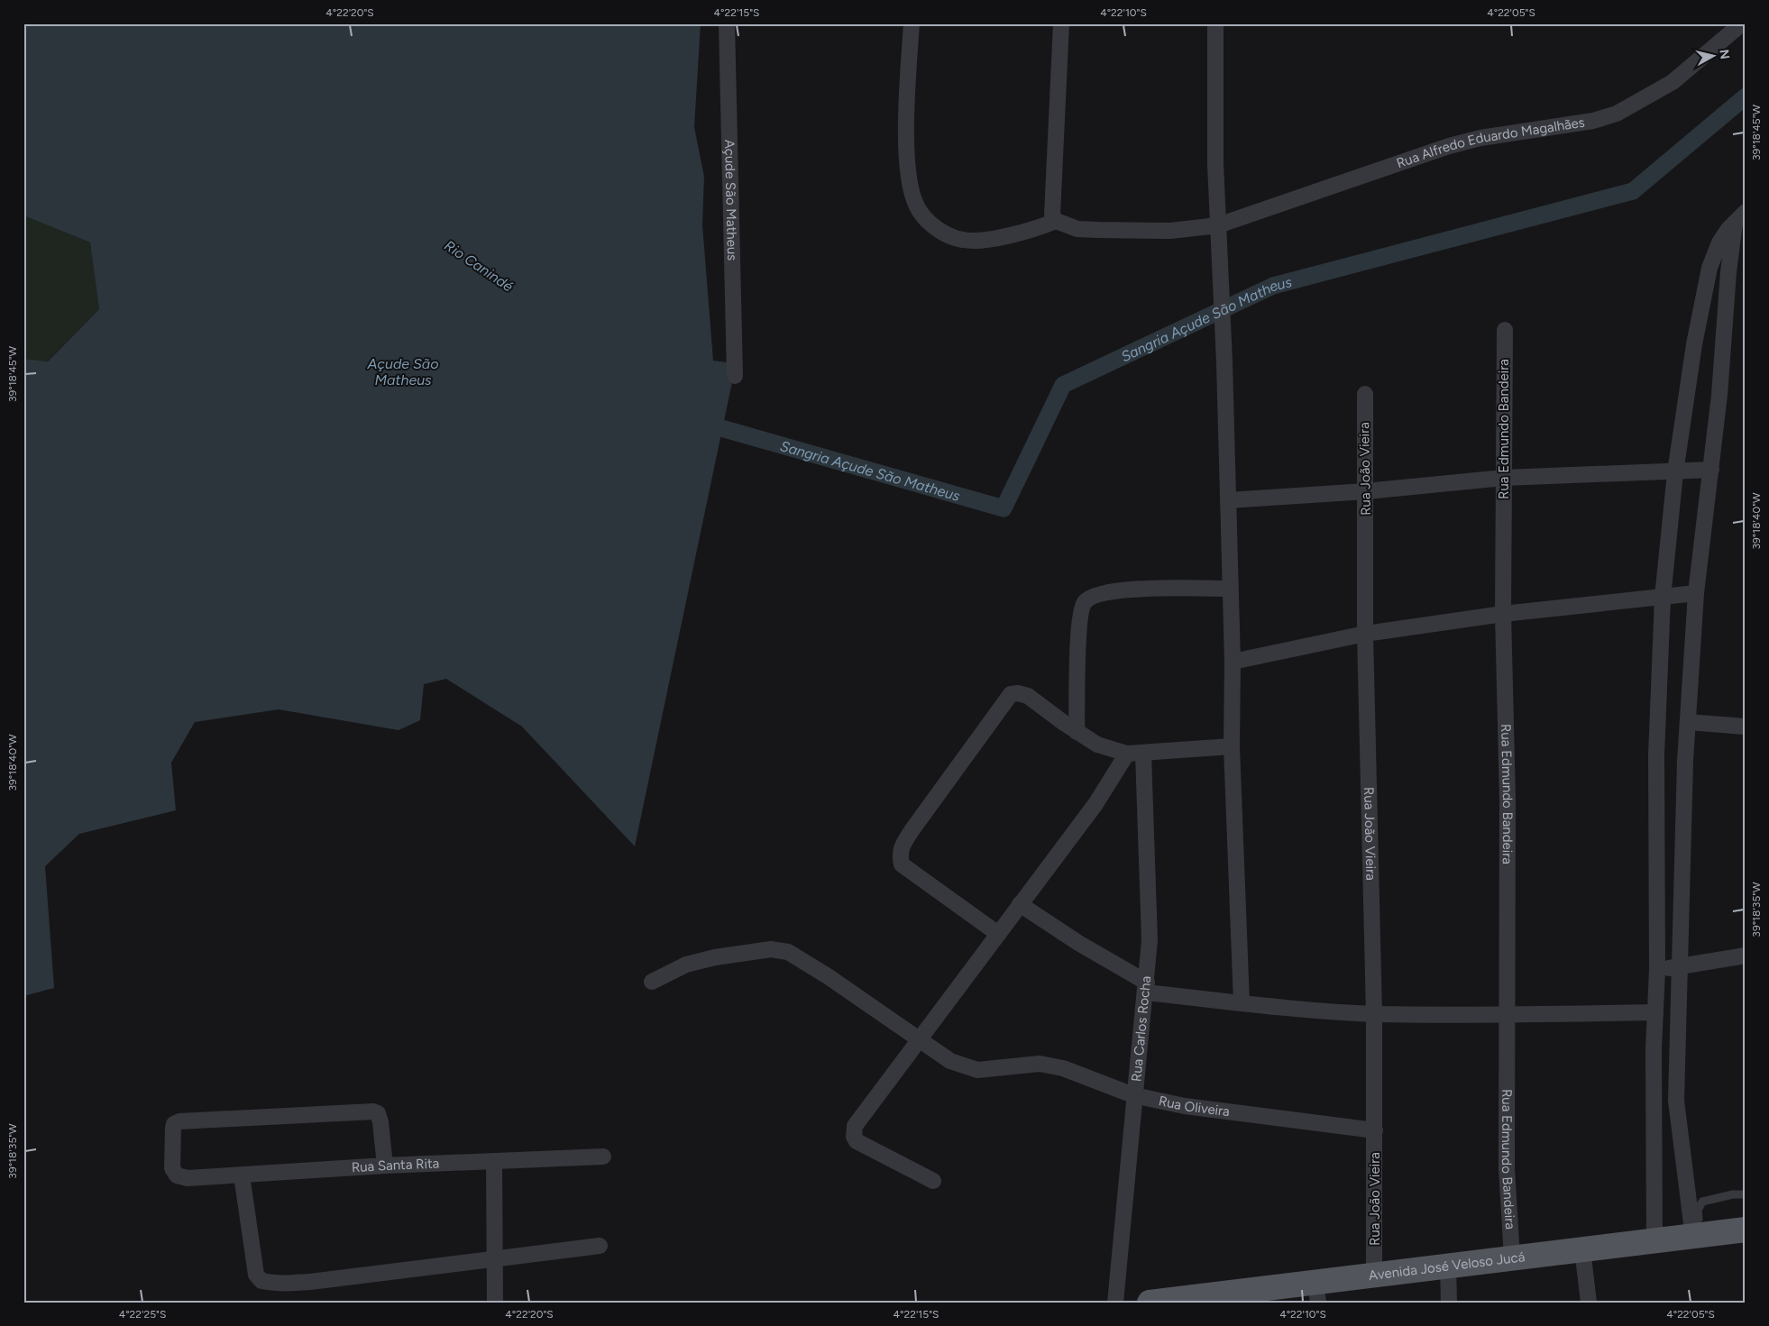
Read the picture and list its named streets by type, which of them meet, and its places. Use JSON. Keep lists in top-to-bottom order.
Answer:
{
  "streets": {
    "main road": ["Avenida José Veloso Jucá"],
    "street": [
      "Rua Alfredo Eduardo Magalhães",
      "Açude São Matheus",
      "Rua Edmundo Bandeira",
      "Rua João Vieira",
      "Rua Carlos Rocha",
      "Rua Oliveira",
      "Rua Santa Rita"
    ]
  },
  "crossings": [
    ["Rua Edmundo Bandeira", "Avenida José Veloso Jucá"],
    ["Rua João Vieira", "Rua Oliveira"],
    ["Rua João Vieira", "Avenida José Veloso Jucá"],
    ["Rua Carlos Rocha", "Rua Oliveira"]
  ],
  "water": ["Rio Canindé", "Sangria Açude São Matheus", "Açude São Matheus"],
  "north": "right",
  "coordinates": [
    "4°22'20\"S",
    "4°22'15\"S",
    "4°22'10\"S",
    "4°22'05\"S",
    "39°18'45\"W",
    "39°18'40\"W",
    "39°18'35\"W",
    "4°22'25\"S"
  ]
}
